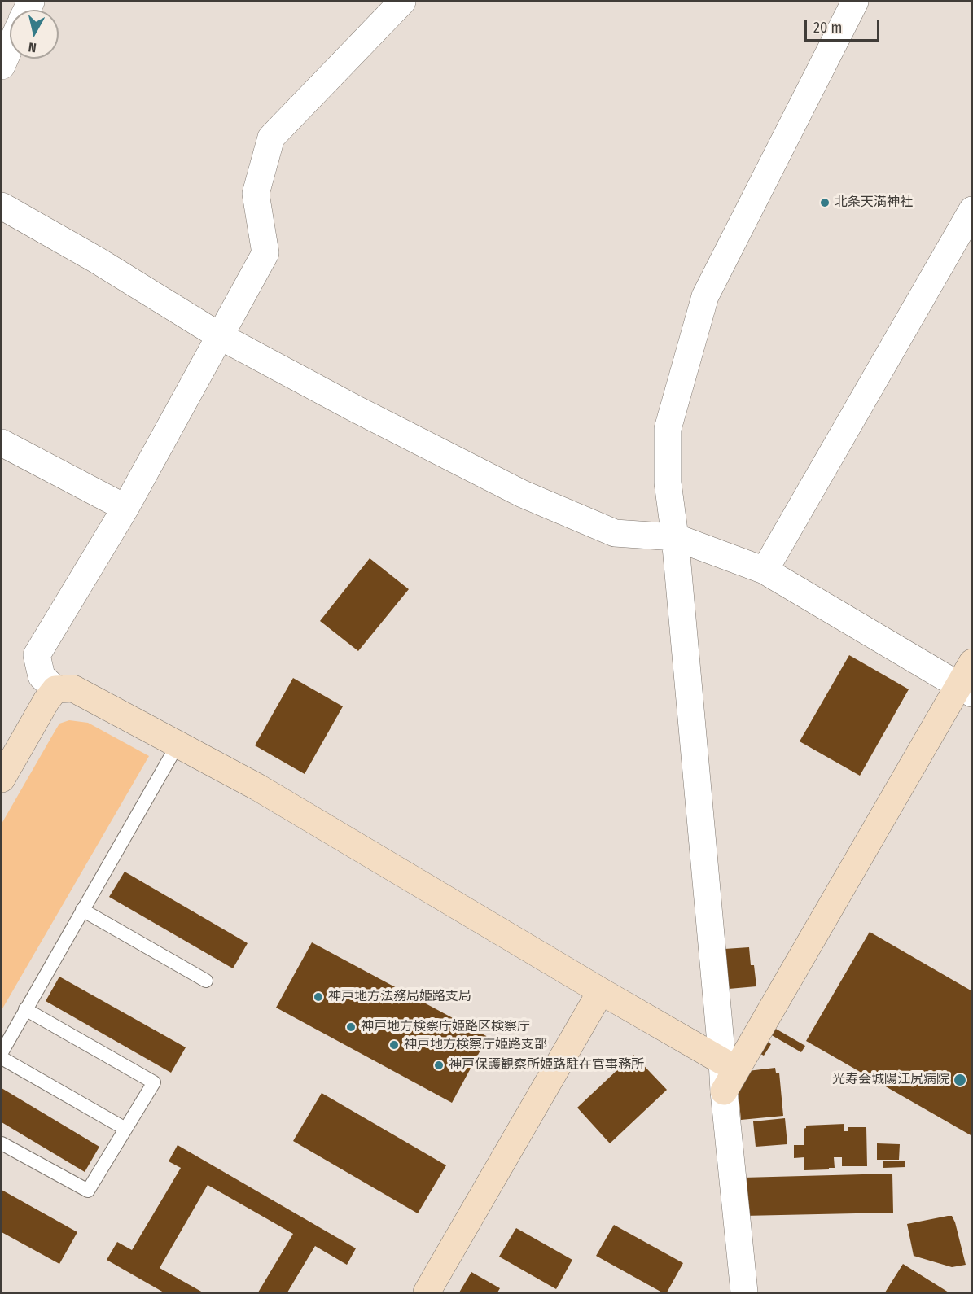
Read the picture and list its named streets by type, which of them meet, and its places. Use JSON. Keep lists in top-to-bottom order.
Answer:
{
  "places": [
    "北条天満神社",
    "神戸地方法務局姫路支局",
    "神戸地方検察庁姫路区検察庁",
    "神戸地方検察庁姫路支部",
    "神戸保護観察所姫路駐在官事務所",
    "光寿会城陽江尻病院"
  ],
  "scale_bar": "20 m",
  "north": "bottom"
}
